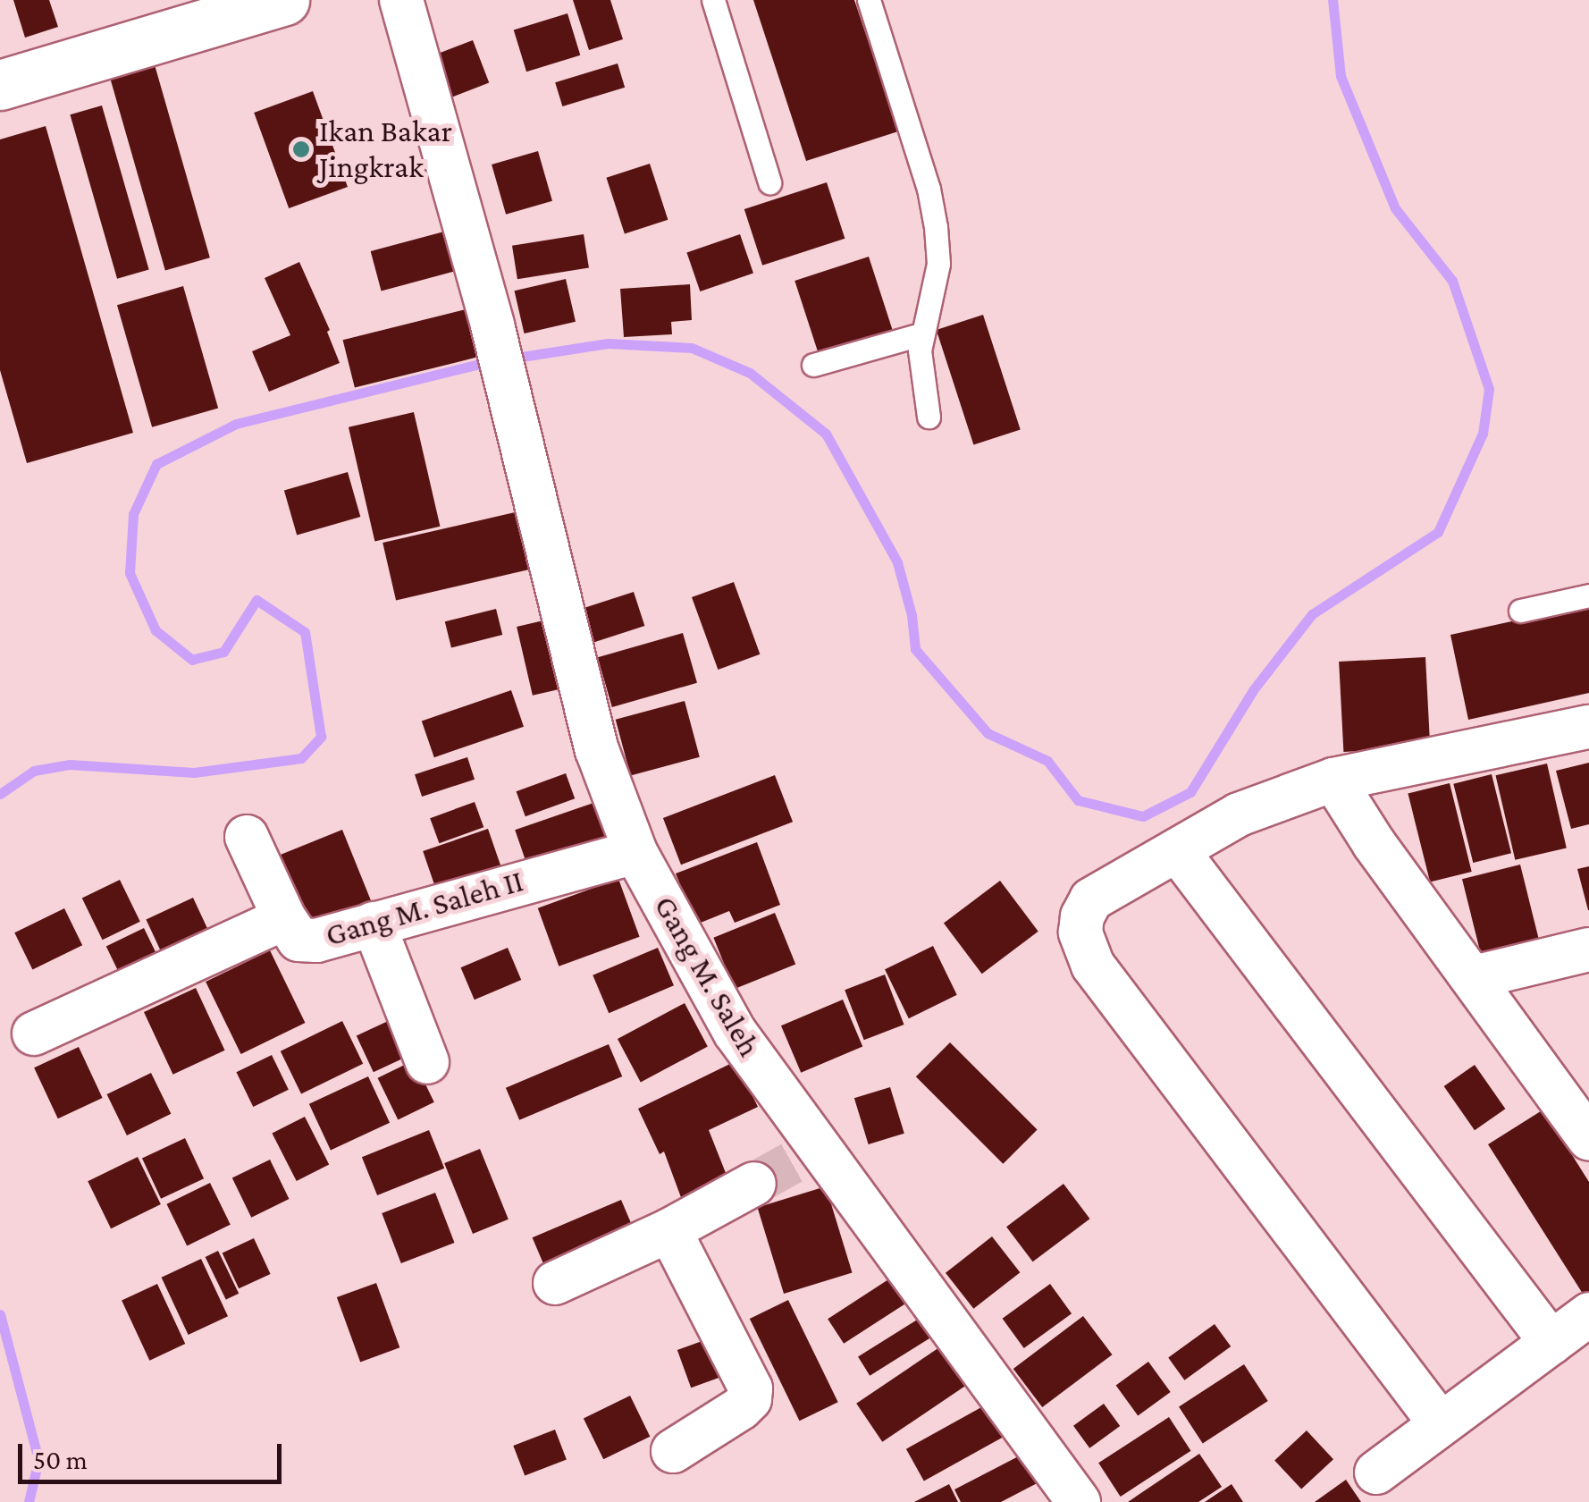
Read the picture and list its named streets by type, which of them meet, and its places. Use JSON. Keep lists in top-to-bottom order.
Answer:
{
  "streets": {
    "street": ["Gang M. Saleh II", "Gang M. Saleh"]
  },
  "crossings": [
    ["Gang M. Saleh II", "Gang M. Saleh"]
  ],
  "places": ["Ikan Bakar Jingkrak"],
  "scale_bar": "50 m"
}
